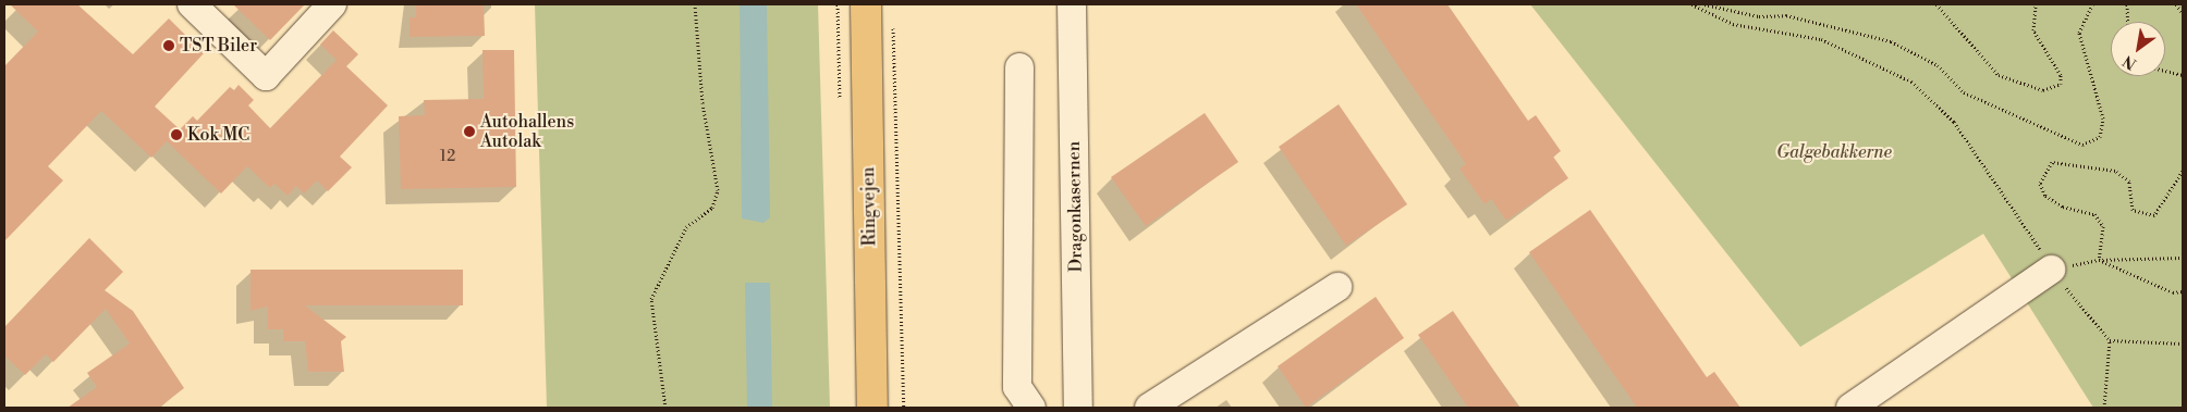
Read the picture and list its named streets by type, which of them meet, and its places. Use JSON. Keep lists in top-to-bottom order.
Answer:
{
  "streets": {
    "main road": ["Ringvejen"],
    "street": ["Dragonkasernen"]
  },
  "parks": ["Galgebakkerne"],
  "places": ["TST Biler", "Autohallens Autolak", "Kok MC"],
  "house_numbers": ["12"],
  "north": "bottom left"
}
